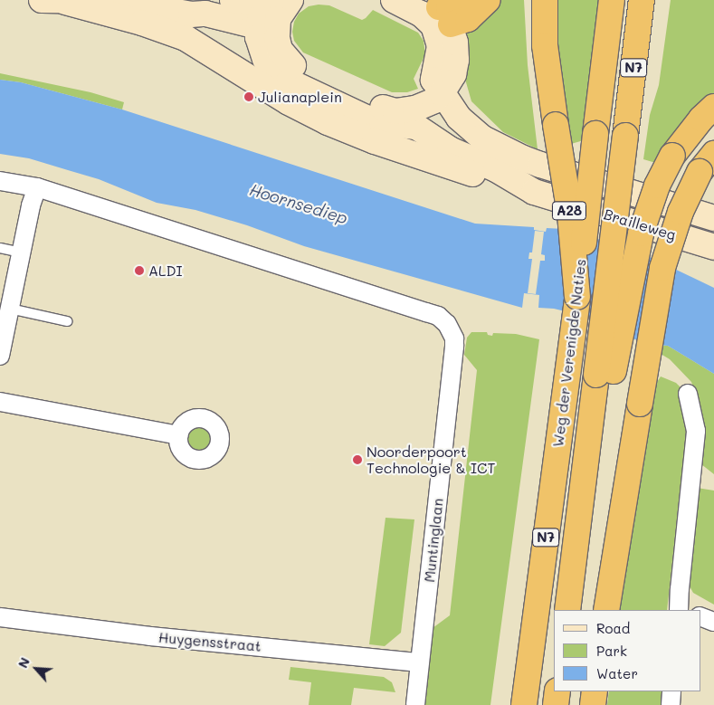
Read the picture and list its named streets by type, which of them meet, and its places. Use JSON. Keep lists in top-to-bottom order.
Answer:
{
  "streets": {
    "highway": ["N7", "A28", "Weg der Verenigde Naties"],
    "main road": ["Brailleweg"],
    "street": ["Muntinglaan", "Huygensstraat"]
  },
  "crossings": [
    ["N7", "Weg der Verenigde Naties"],
    ["A28", "Weg der Verenigde Naties"],
    ["Muntinglaan", "Huygensstraat"]
  ],
  "water": ["Hoornsediep"],
  "places": ["Julianaplein", "ALDI", "Noorderpoort Technologie & ICT"],
  "legend": ["Road", "Park", "Water"],
  "north": "top left"
}
